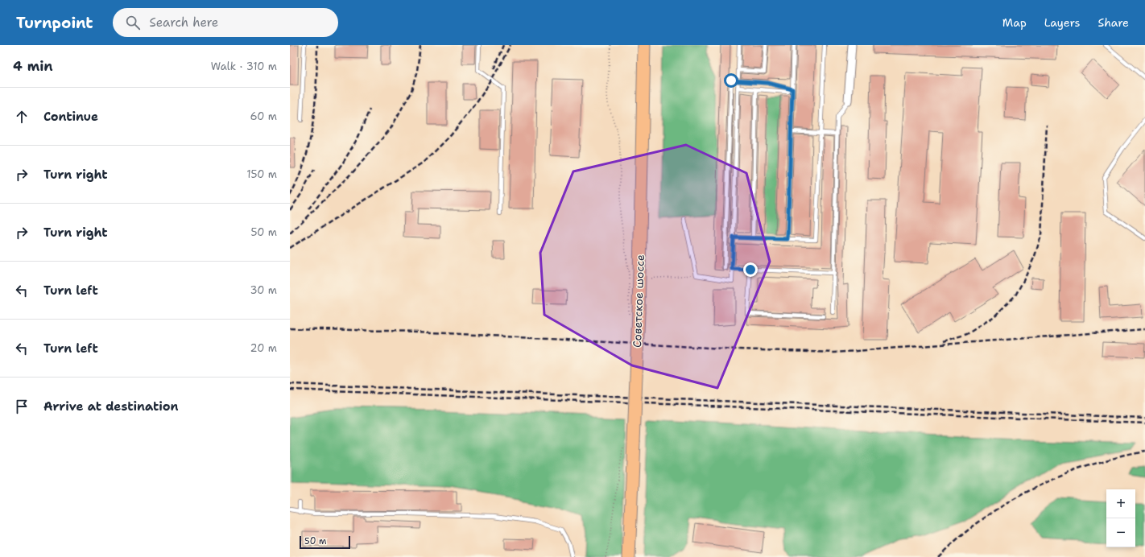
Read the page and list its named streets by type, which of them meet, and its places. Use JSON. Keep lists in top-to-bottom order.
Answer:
{
  "streets": {
    "main road": ["Советское шоссе"]
  },
  "scale_bar": "50 m",
  "page": {
    "header": "Turnpoint",
    "search": "Search here",
    "nav": ["Map", "Layers", "Share"],
    "heading": ["4 min", "Walk · 310 m"],
    "list": [
      ["Continue", "60 m"],
      ["Turn right", "150 m"],
      ["Turn right", "50 m"],
      ["Turn left", "30 m"],
      ["Turn left", "20 m"],
      "Arrive at destination"
    ],
    "map_buttons": ["+", "−"],
    "scale": "50 m"
  }
}
